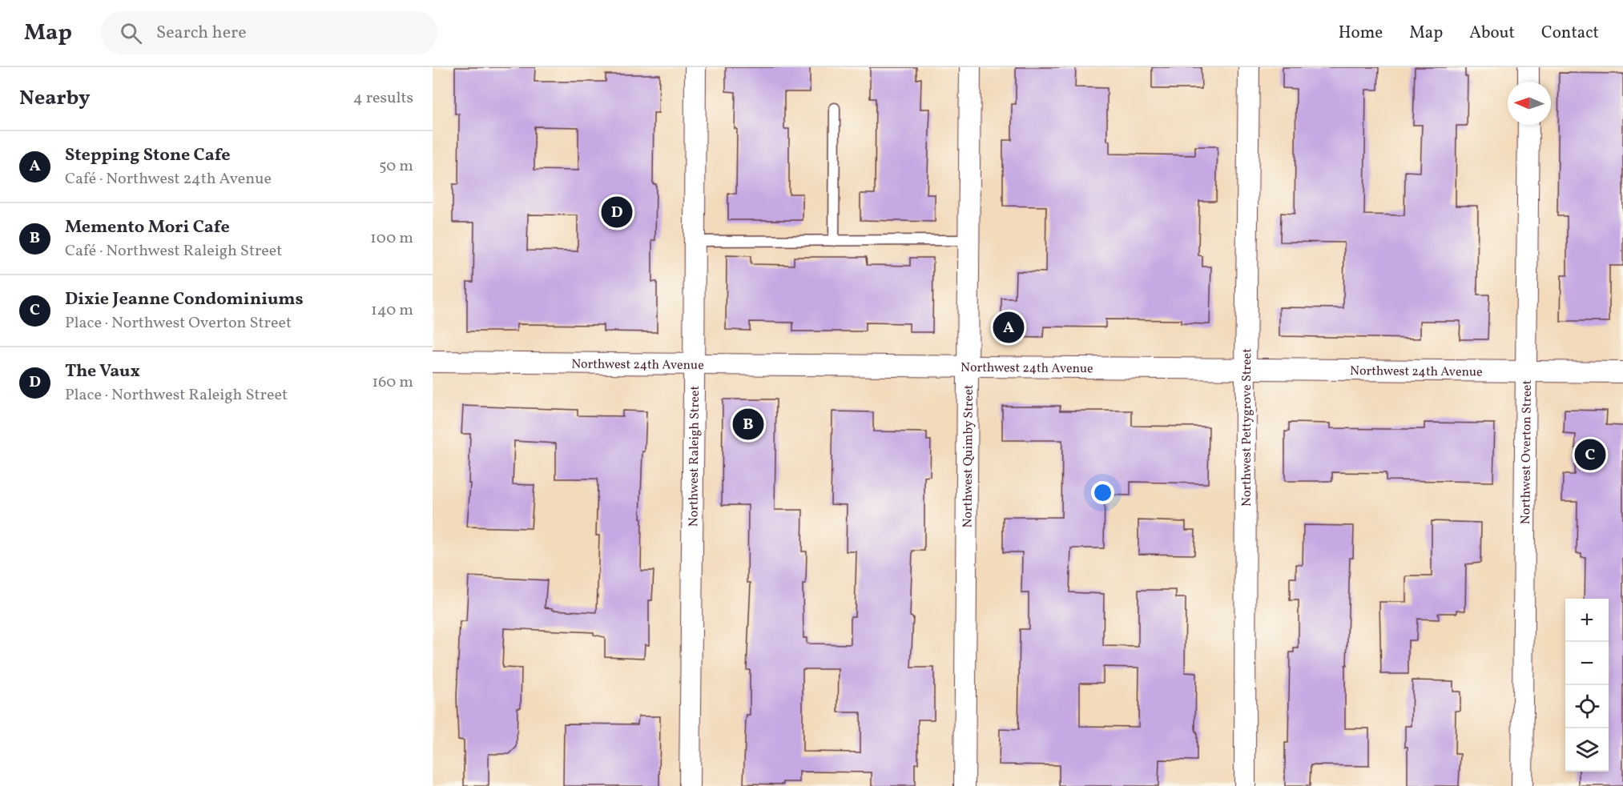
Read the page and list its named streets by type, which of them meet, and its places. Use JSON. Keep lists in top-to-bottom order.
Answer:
{
  "streets": {
    "street": [
      "Northwest 24th Avenue",
      "Northwest Pettygrove Street",
      "Northwest Overton Street",
      "Northwest Raleigh Street",
      "Northwest Quimby Street"
    ]
  },
  "crossings": [
    ["Northwest 24th Avenue", "Northwest Pettygrove Street"],
    ["Northwest 24th Avenue", "Northwest Overton Street"],
    ["Northwest 24th Avenue", "Northwest Raleigh Street"],
    ["Northwest 24th Avenue", "Northwest Quimby Street"]
  ],
  "north": "left",
  "page": {
    "header": "Map",
    "search": "Search here",
    "nav": [
      "Home",
      "Map",
      "About",
      "Contact"
    ],
    "heading": ["Nearby", "4 results"],
    "list": [
      {
        "mark": "A",
        "name": "Stepping Stone Cafe",
        "note": "Café · Northwest 24th Avenue",
        "value": "50 m"
      },
      {
        "mark": "B",
        "name": "Memento Mori Cafe",
        "note": "Café · Northwest Raleigh Street",
        "value": "100 m"
      },
      {
        "mark": "C",
        "name": "Dixie Jeanne Condominiums",
        "note": "Place · Northwest Overton Street",
        "value": "140 m"
      },
      {
        "mark": "D",
        "name": "The Vaux",
        "note": "Place · Northwest Raleigh Street",
        "value": "160 m"
      }
    ],
    "pins": [
      "D",
      "A",
      "B",
      "C"
    ],
    "map_buttons": ["+", "−"]
  }
}
